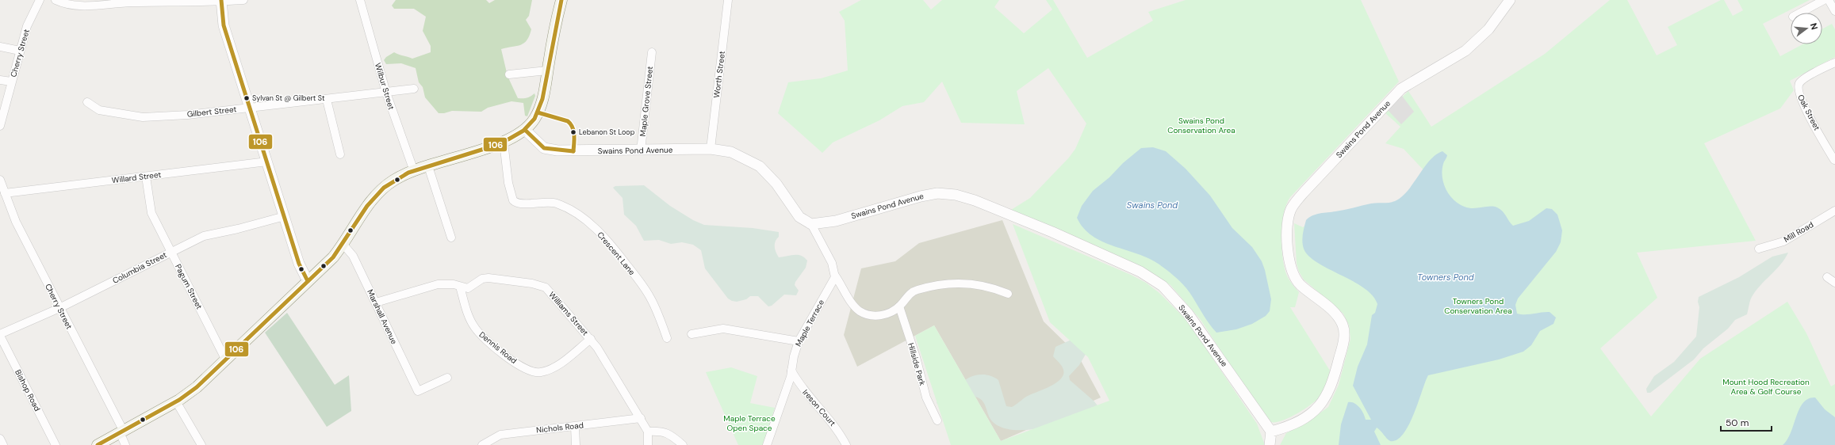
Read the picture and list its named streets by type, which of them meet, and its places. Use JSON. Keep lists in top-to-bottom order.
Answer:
{
  "streets": {
    "street": [
      "Cherry Street",
      "Worth Street",
      "Wilbur Street",
      "Maple Grove Street",
      "Gilbert Street",
      "Oak Street",
      "Swains Pond Avenue",
      "Willard Street",
      "Mill Road",
      "Crescent Lane",
      "Columbia Street",
      "Pagum Street",
      "Williams Street",
      "Marshall Avenue",
      "Maple Terrace",
      "Dennis Road",
      "Hillside Park",
      "Bishop Road",
      "Ireson Court",
      "Nichols Road"
    ]
  },
  "crossings": [
    ["Cherry Street", "Willard Street"],
    ["Cherry Street", "Columbia Street"],
    ["Worth Street", "Swains Pond Avenue"],
    ["Wilbur Street", "Gilbert Street"],
    ["Maple Grove Street", "Swains Pond Avenue"],
    ["Willard Street", "Pagum Street"],
    ["Columbia Street", "Pagum Street"],
    ["Columbia Street", "Bishop Road"],
    ["Williams Street", "Marshall Avenue"],
    ["Williams Street", "Dennis Road"],
    ["Williams Street", "Nichols Road"],
    ["Maple Terrace", "Ireson Court"]
  ],
  "water": ["Swains Pond", "Towners Pond"],
  "parks": [
    "Swains Pond Conservation Area",
    "Towners Pond Conservation Area",
    "Mount Hood Recreation Area & Golf Course",
    "Maple Terrace Open Space"
  ],
  "places": ["Sylvan St @ Gilbert St", "Lebanon St Loop"],
  "lines": ["transit line 106"],
  "scale_bar": "50 m",
  "north": "right"
}
